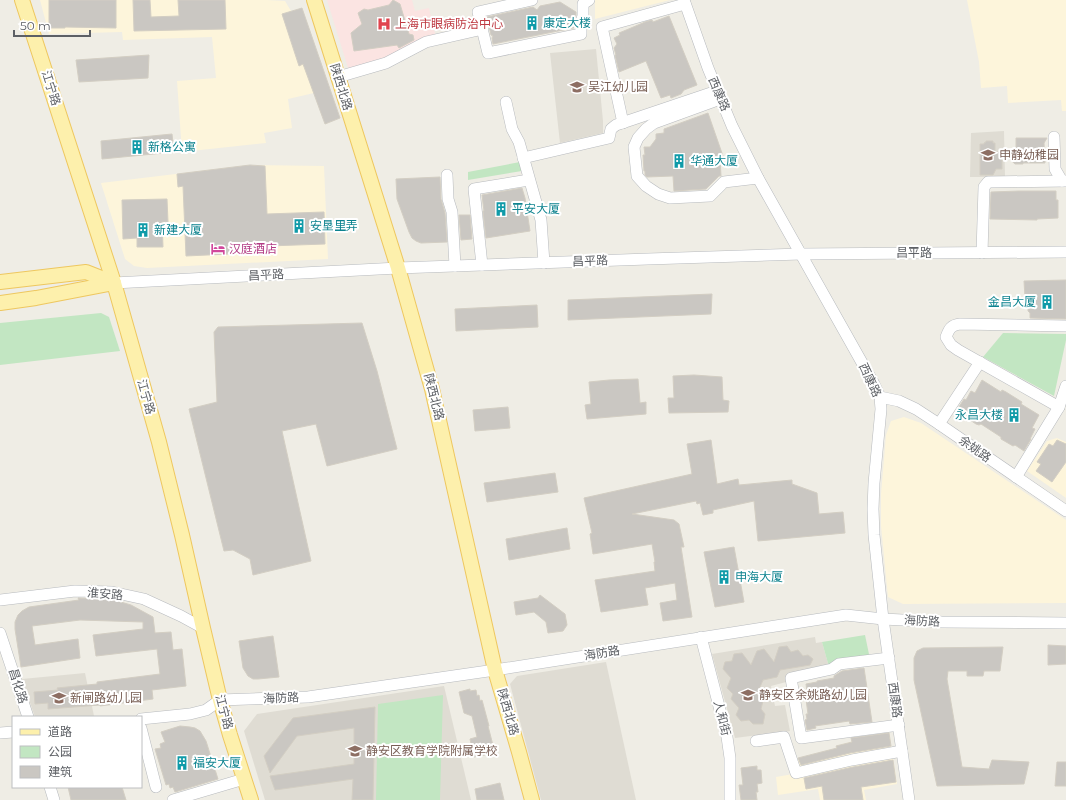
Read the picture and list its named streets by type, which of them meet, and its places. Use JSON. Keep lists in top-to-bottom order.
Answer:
{
  "streets": {
    "main road": ["陕西北路", "江宁路", "昌平路"],
    "street": [
      "西康路",
      "余姚路",
      "淮安路",
      "海防路",
      "昌化路",
      "人和街"
    ]
  },
  "crossings": [
    ["陕西北路", "昌平路"],
    ["陕西北路", "海防路"],
    ["江宁路", "昌平路"],
    ["江宁路", "淮安路"],
    ["江宁路", "海防路"],
    ["西康路", "昌平路"],
    ["西康路", "余姚路"],
    ["西康路", "海防路"],
    ["海防路", "人和街"]
  ],
  "places": {
    "building": [
      "康定大楼",
      "新格公寓",
      "华通大厦",
      "平安大厦",
      "安垦里弄",
      "新建大厦",
      "金昌大厦",
      "永昌大楼",
      "申海大厦",
      "福安大厦"
    ],
    "hospital": ["上海市眼病防治中心"],
    "school or university": [
      "吴江幼儿园",
      "申静幼稚园",
      "静安区余姚路幼儿园",
      "新闸路幼儿园",
      "静安区教育学院附属学校"
    ],
    "hotel": ["汉庭酒店"]
  },
  "legend": ["道路", "公园", "建筑"],
  "scale_bar": "50 m"
}
